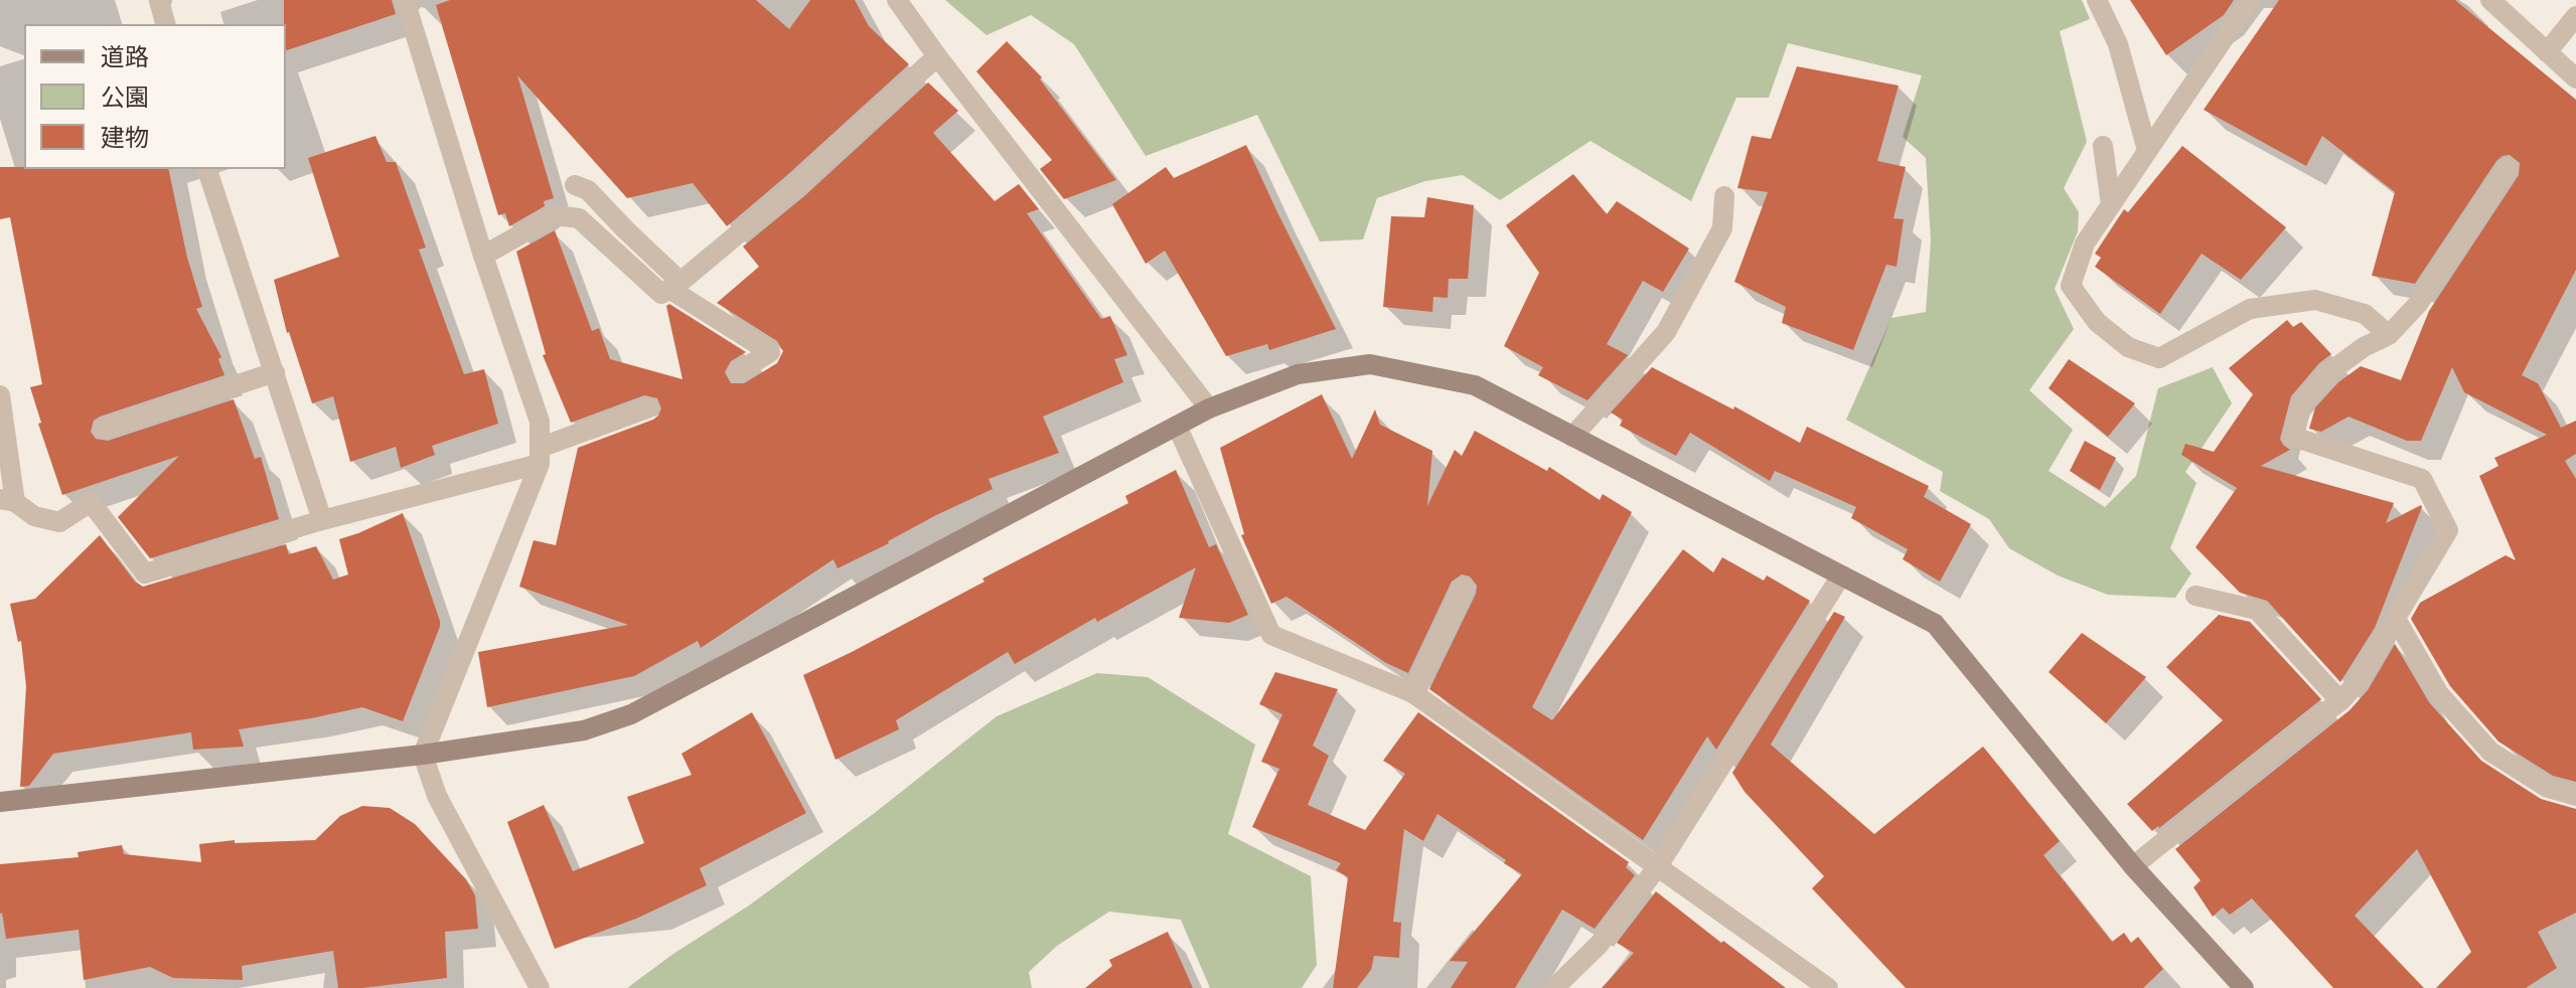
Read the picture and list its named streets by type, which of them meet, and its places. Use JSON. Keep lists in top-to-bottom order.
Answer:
{
  "legend": ["道路", "公園", "建物"]
}
